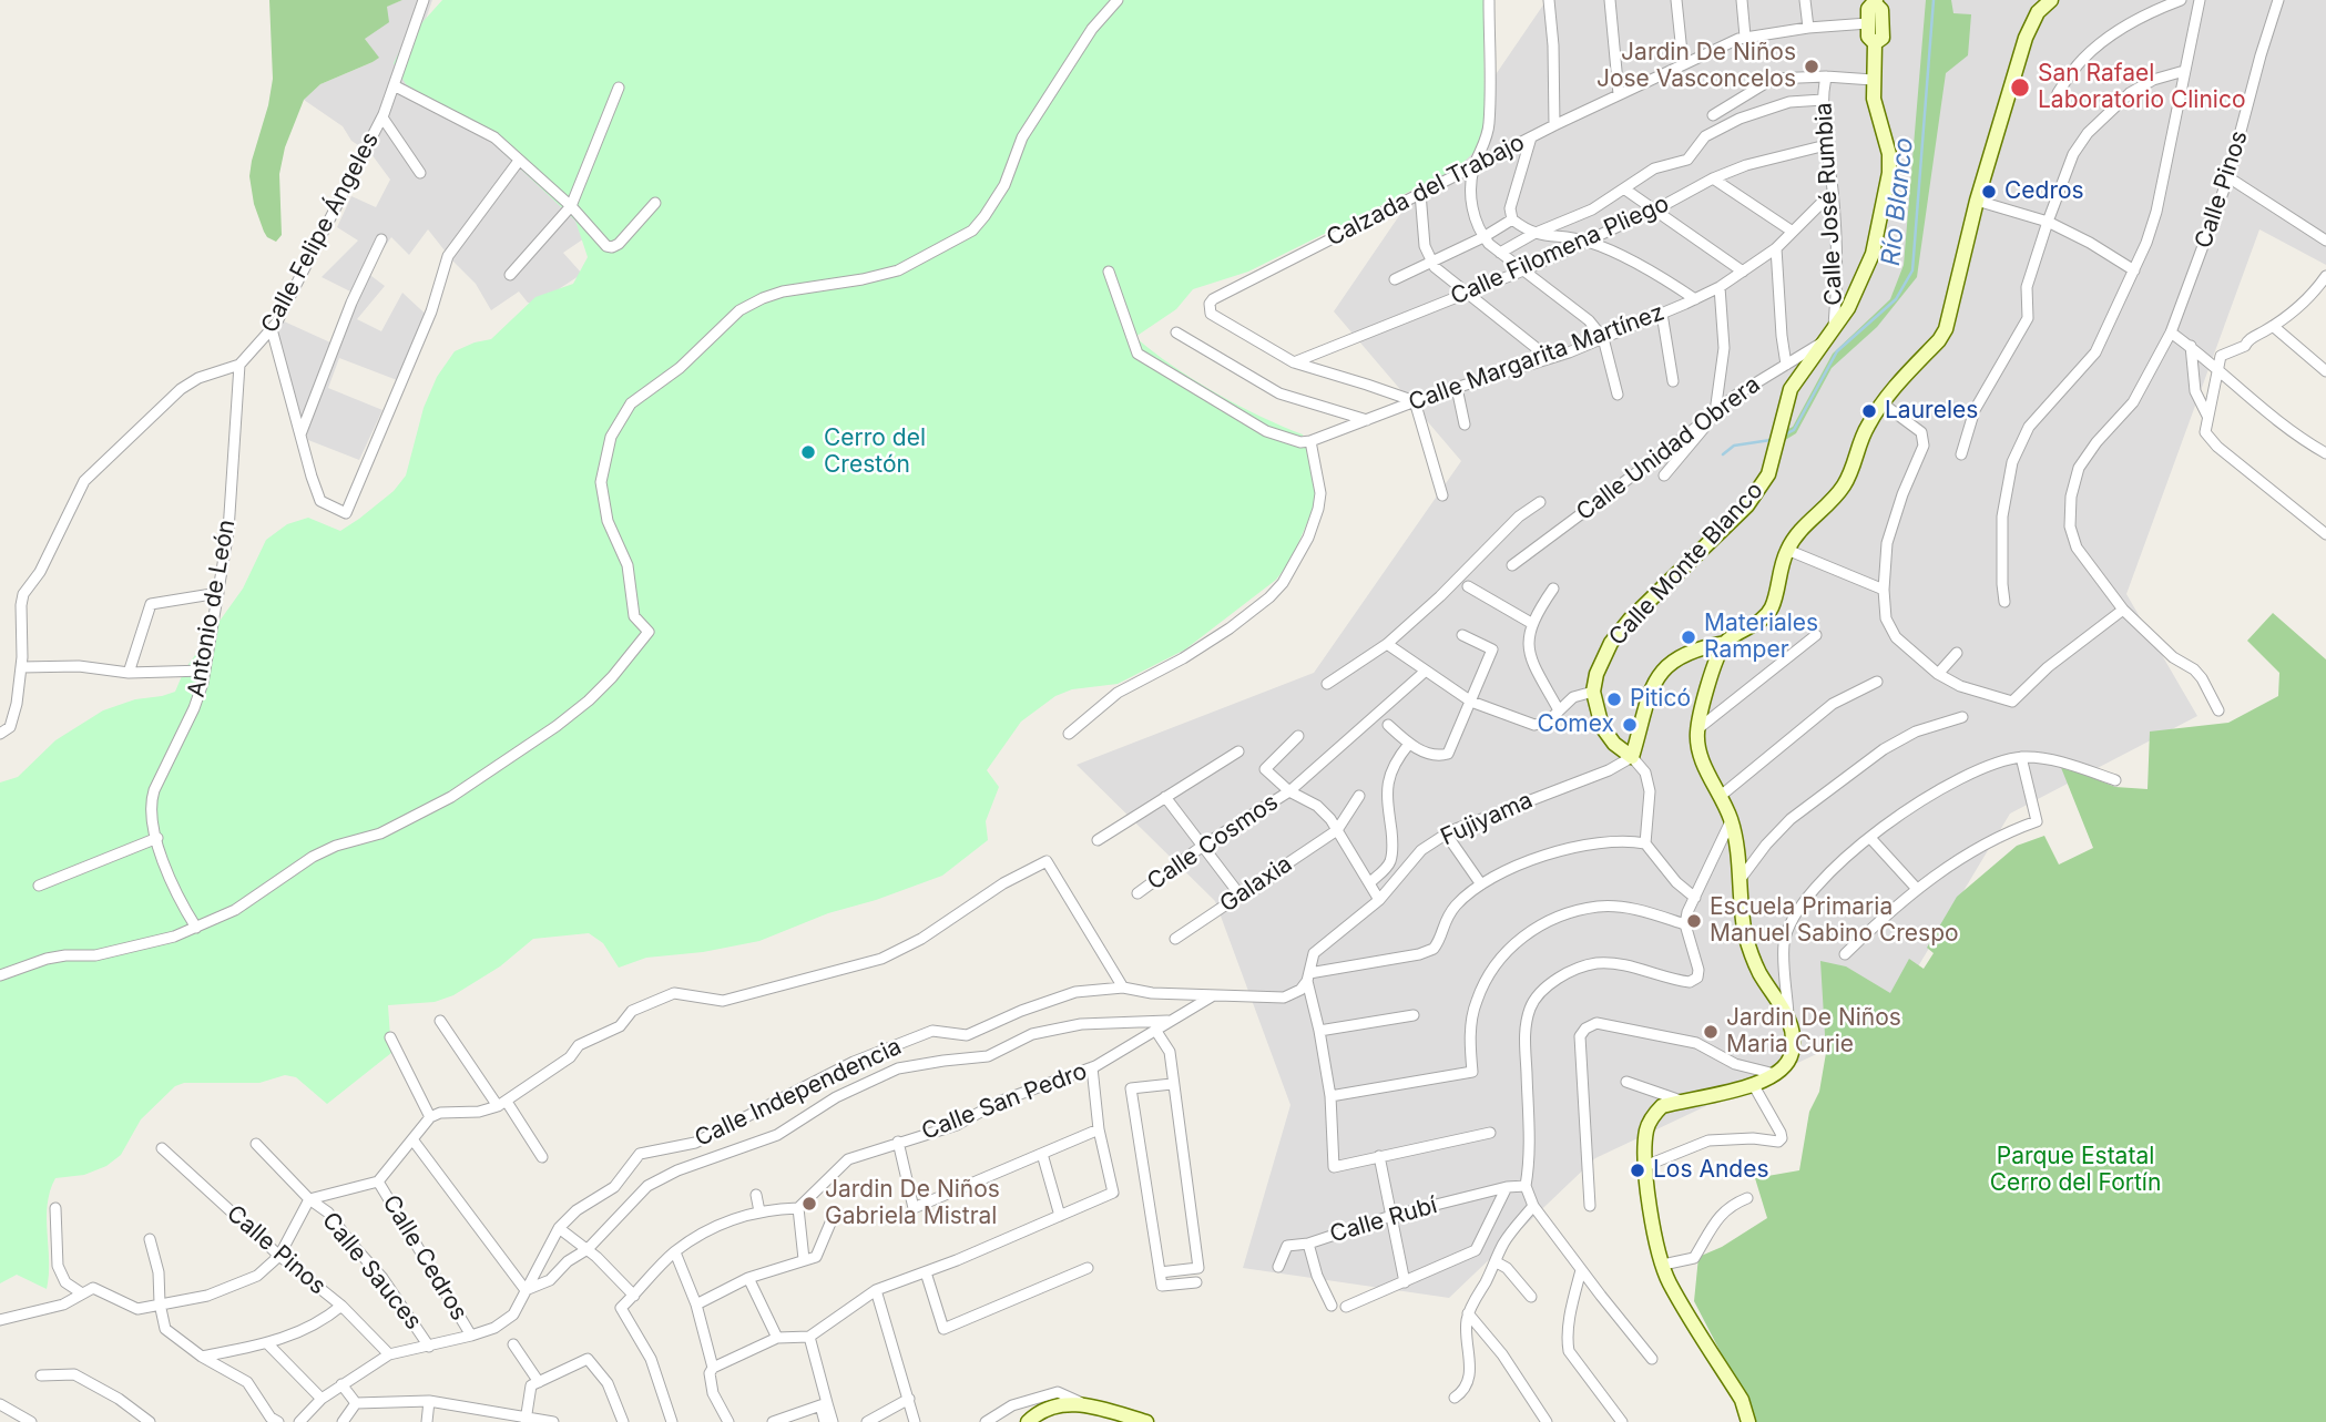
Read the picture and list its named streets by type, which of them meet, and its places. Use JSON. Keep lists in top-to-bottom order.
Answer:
{
  "streets": {
    "main road": ["Calle Monte Blanco"],
    "street": [
      "Calle Pinos",
      "Calzada del Trabajo",
      "Calle José Rumbia",
      "Calle Felipe Ángeles",
      "Calle Filomena Pliego",
      "Calle Margarita Martínez",
      "Calle Unidad Obrera",
      "Antonio de León",
      "Fujiyama",
      "Calle Cosmos",
      "Galaxia",
      "Calle Independencia",
      "Calle San Pedro",
      "Calle Rubí",
      "Calle Cedros",
      "Calle Sauces"
    ]
  },
  "crossings": [
    ["Calle Pinos", "Calle Independencia"],
    ["Calzada del Trabajo", "Calle Filomena Pliego"],
    ["Calzada del Trabajo", "Calle Margarita Martínez"],
    ["Calle José Rumbia", "Calle Filomena Pliego"],
    ["Calle José Rumbia", "Calle Margarita Martínez"],
    ["Calle José Rumbia", "Calle Unidad Obrera"],
    ["Calle José Rumbia", "Calle Monte Blanco"],
    ["Calle Felipe Ángeles", "Antonio de León"],
    ["Calle Unidad Obrera", "Calle Monte Blanco"],
    ["Fujiyama", "Calle Independencia"],
    ["Calle Independencia", "Calle San Pedro"],
    ["Calle Independencia", "Calle Cedros"],
    ["Calle Independencia", "Calle Sauces"]
  ],
  "water": ["Río Blanco"],
  "parks": ["Parque Estatal Cerro del Fortín"],
  "places": [
    "Jardin De Niños Jose Vasconcelos",
    "San Rafael Laboratorio Clinico",
    "Cedros",
    "Laureles",
    "Cerro del Crestón",
    "Materiales Ramper",
    "Piticó",
    "Comex",
    "Escuela Primaria Manuel Sabino Crespo",
    "Jardin De Niños Maria Curie",
    "Los Andes",
    "Jardin De Niños Gabriela Mistral"
  ]
}
